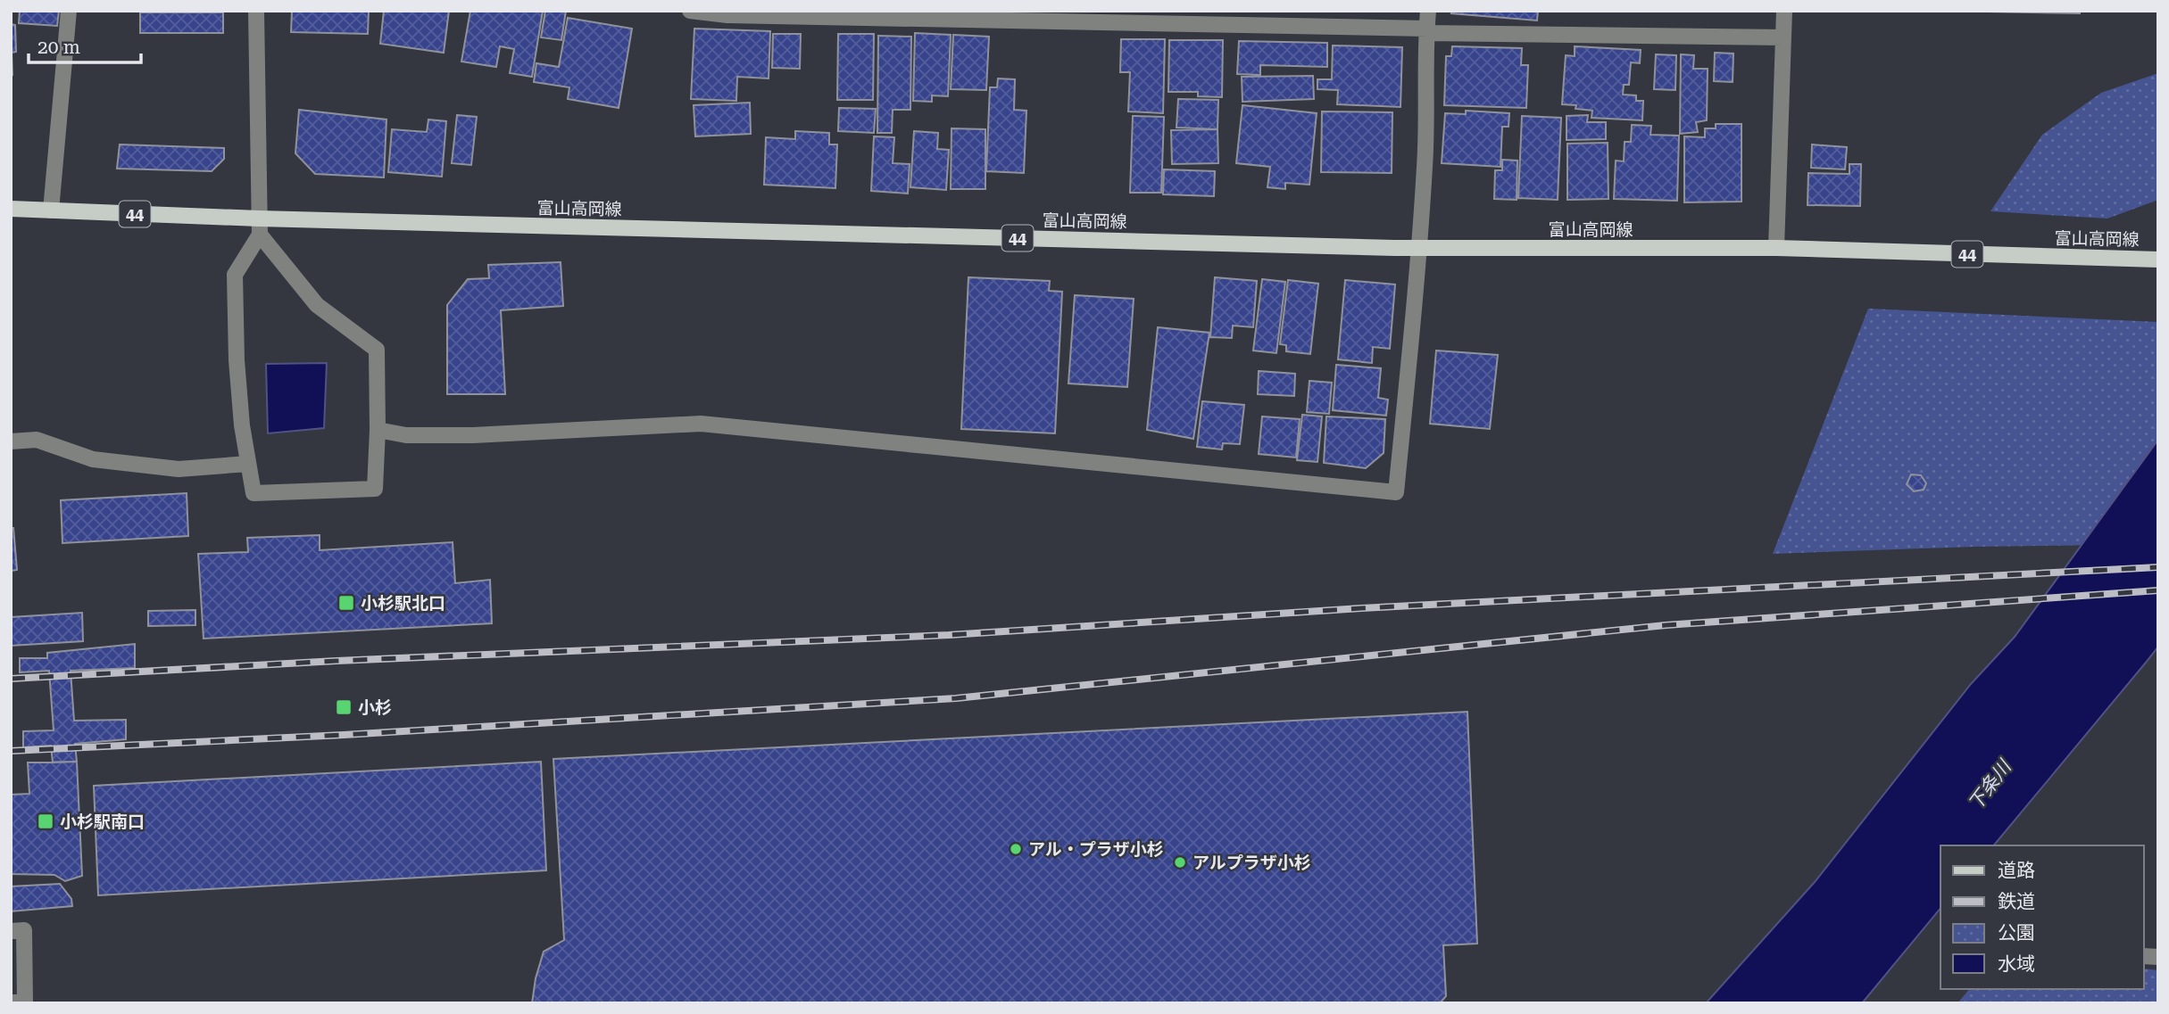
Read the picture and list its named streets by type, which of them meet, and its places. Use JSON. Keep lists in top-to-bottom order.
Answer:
{
  "streets": {
    "main road": ["富山高岡線", "44"]
  },
  "water": ["下条川"],
  "places": {
    "transit": ["小杉駅北口", "小杉", "小杉駅南口"],
    "other": ["アル・プラザ小杉", "アルプラザ小杉"]
  },
  "legend": [
    "道路",
    "鉄道",
    "公園",
    "水域"
  ],
  "scale_bar": "20 m"
}
